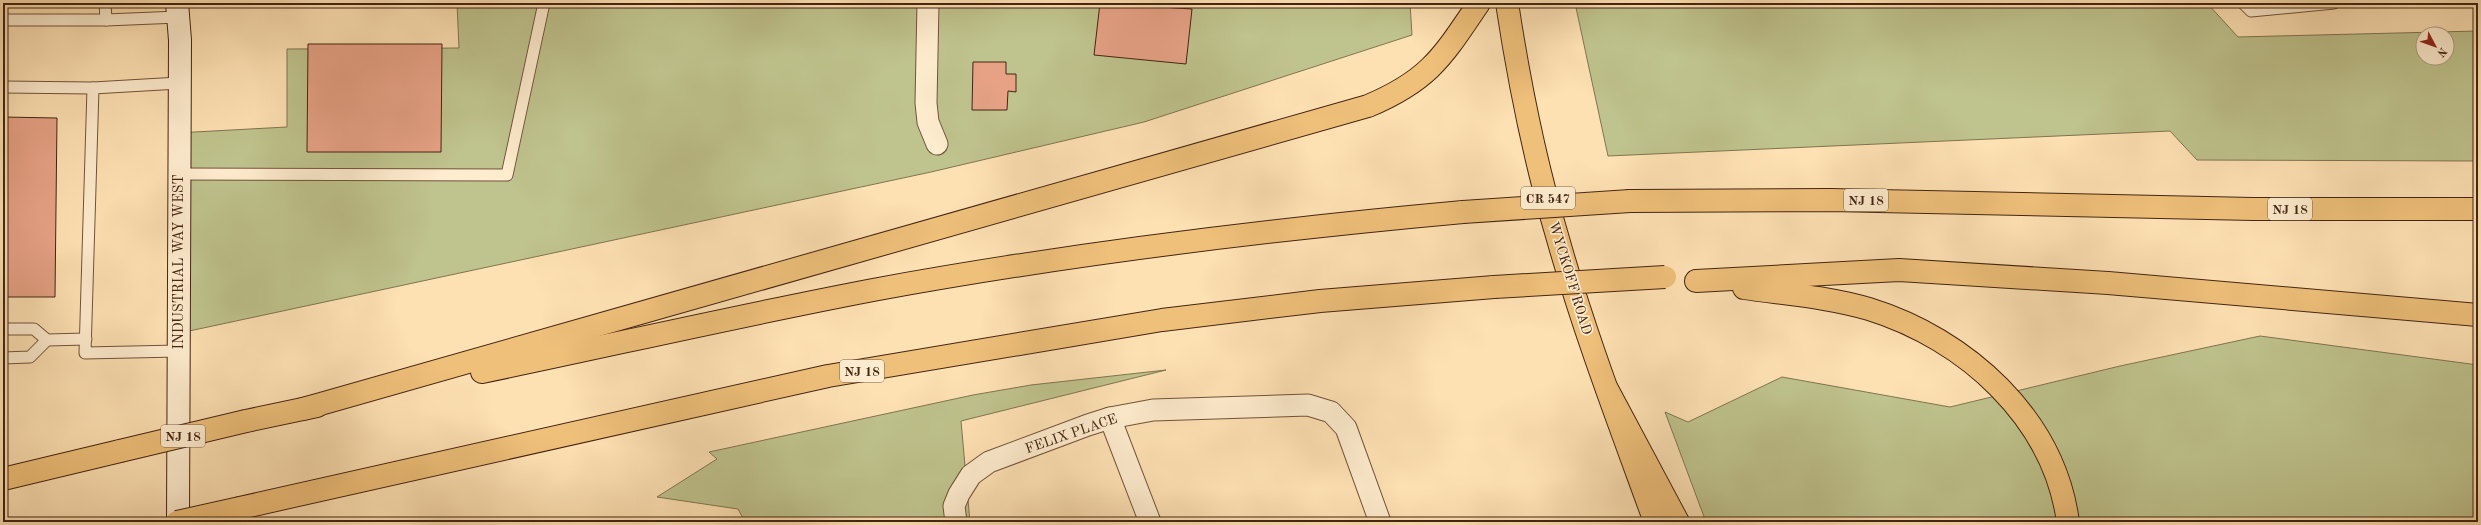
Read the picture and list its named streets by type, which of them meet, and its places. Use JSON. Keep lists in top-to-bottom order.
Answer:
{
  "streets": {
    "main road": ["CR 547", "NJ 18", "WYCKOFF ROAD"],
    "street": ["INDUSTRIAL WAY WEST", "FELIX PLACE"]
  },
  "crossings": [
    ["NJ 18", "INDUSTRIAL WAY WEST"]
  ],
  "north": "bottom right"
}
